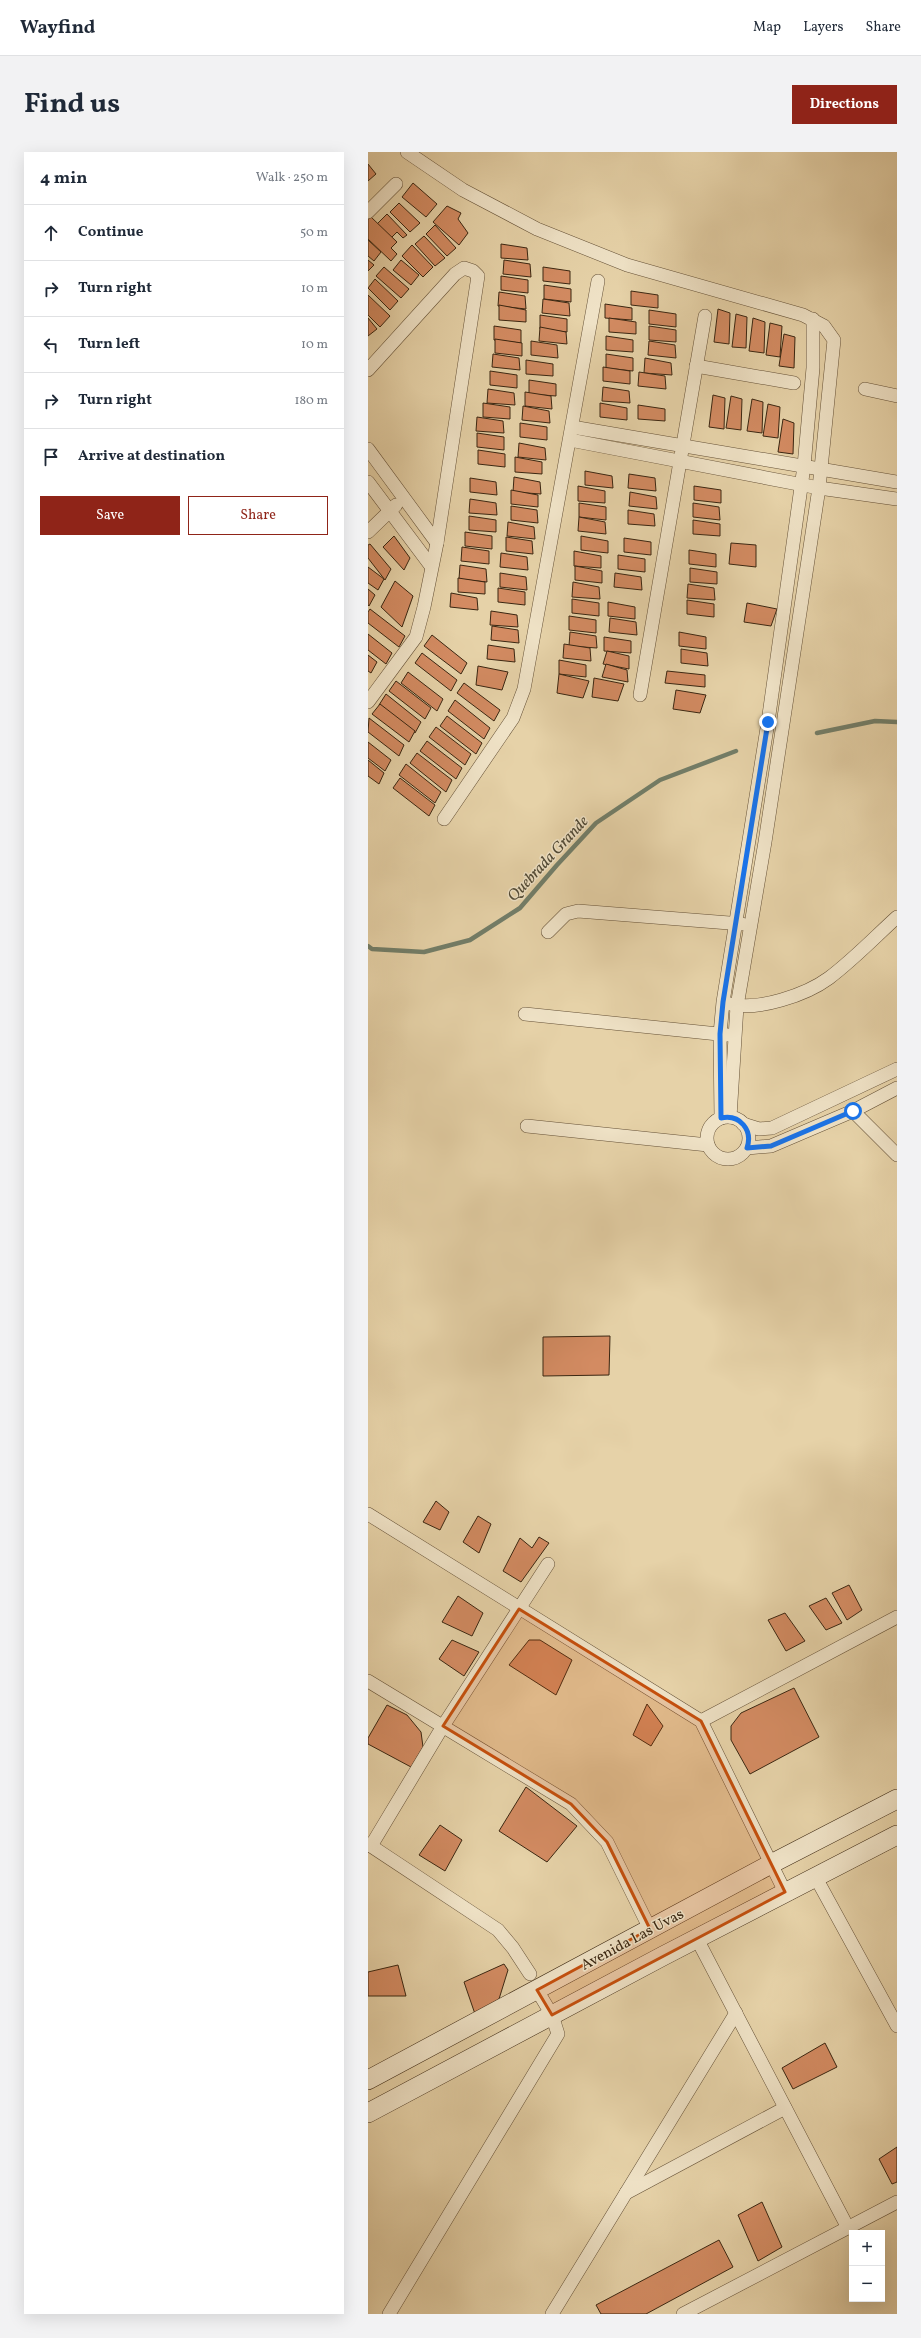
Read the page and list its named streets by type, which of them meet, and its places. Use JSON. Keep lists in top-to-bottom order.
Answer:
{
  "streets": {
    "street": ["Avenida Las Uvas"]
  },
  "water": ["Quebrada Grande"],
  "page": {
    "header": "Wayfind",
    "nav": ["Map", "Layers", "Share"],
    "title": "Find us",
    "buttons": [
      "Directions",
      ["Save", "Share"]
    ],
    "heading": ["4 min", "Walk · 250 m"],
    "list": [
      ["Continue", "50 m"],
      ["Turn right", "10 m"],
      ["Turn left", "10 m"],
      ["Turn right", "180 m"],
      "Arrive at destination"
    ],
    "map_buttons": ["+", "−"]
  }
}
